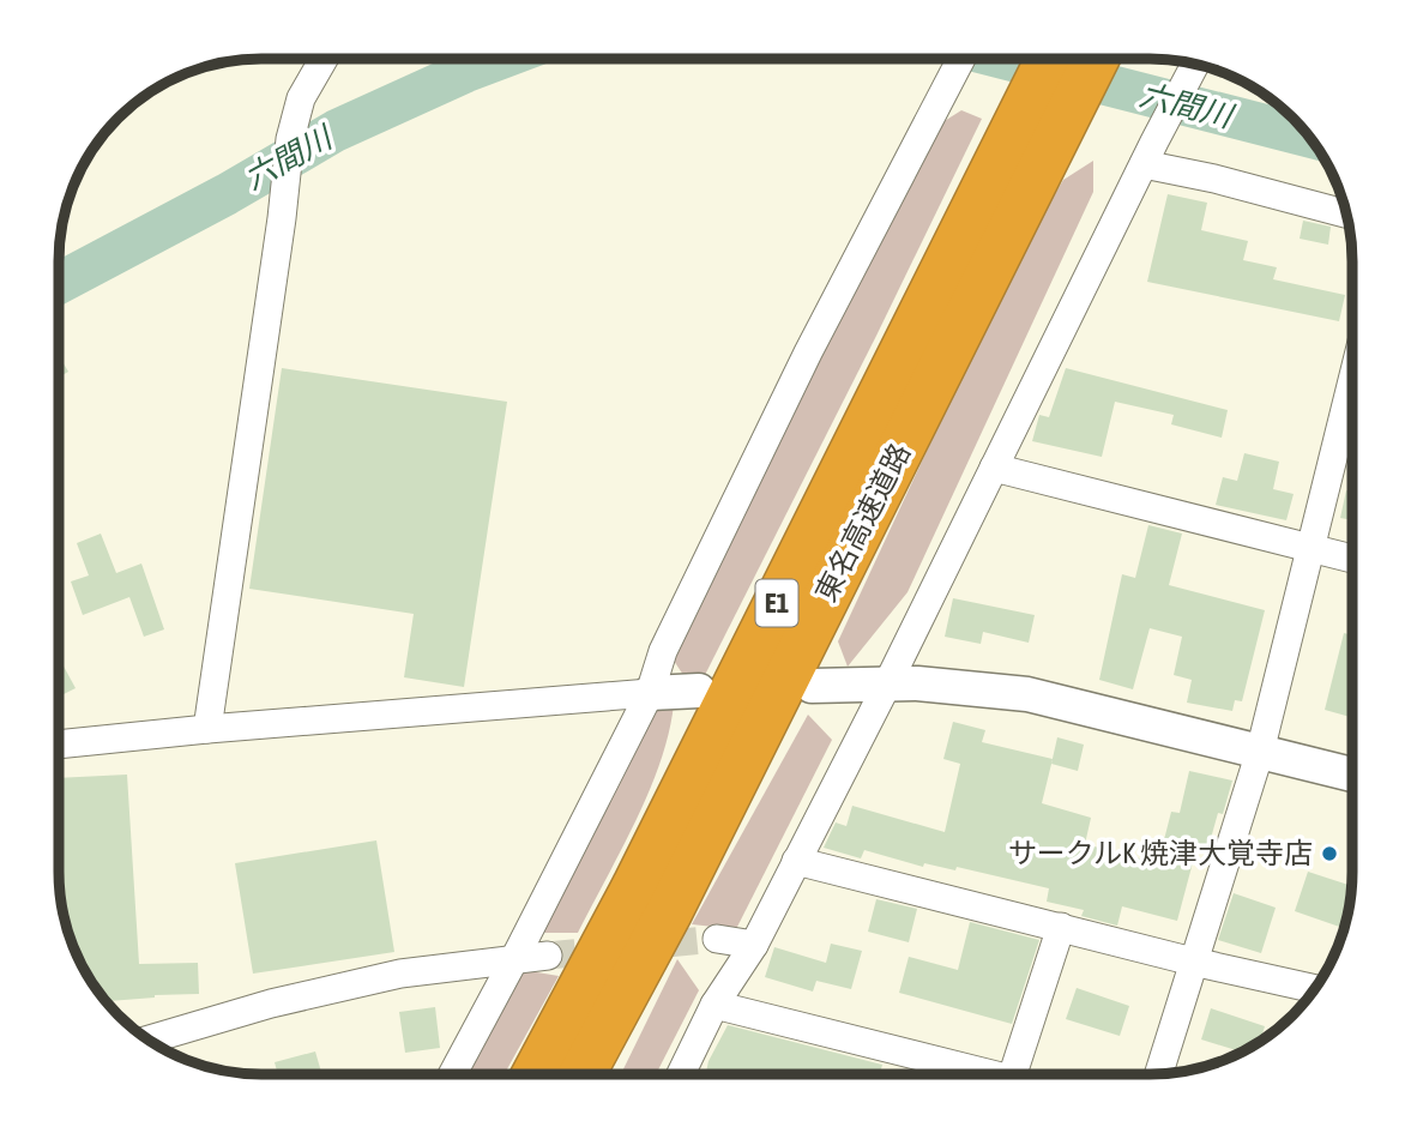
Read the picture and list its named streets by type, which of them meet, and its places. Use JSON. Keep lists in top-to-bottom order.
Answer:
{
  "streets": {
    "highway": ["東名高速道路", "E1"]
  },
  "water": ["六間川"],
  "places": ["サークルK 焼津大覚寺店"]
}
